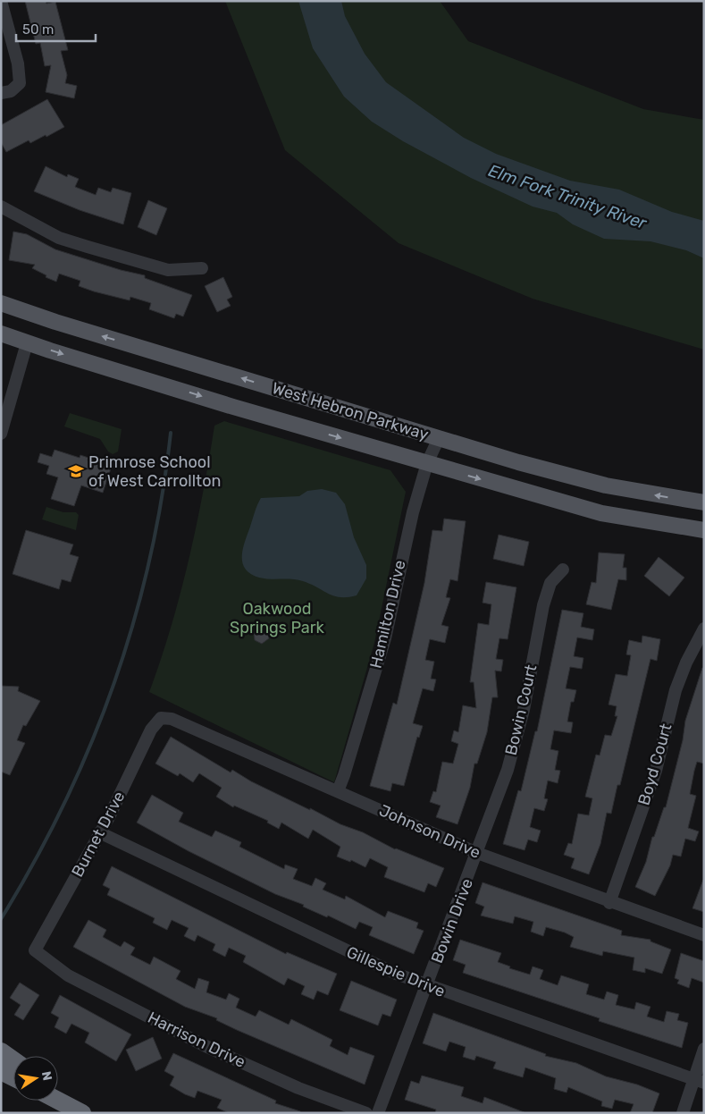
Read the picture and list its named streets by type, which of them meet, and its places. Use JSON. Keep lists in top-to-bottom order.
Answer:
{
  "streets": {
    "main road": ["West Hebron Parkway"],
    "street": [
      "Hamilton Drive",
      "Bowin Court",
      "Boyd Court",
      "Johnson Drive",
      "Burnet Drive",
      "Bowin Drive",
      "Gillespie Drive",
      "Harrison Drive"
    ]
  },
  "crossings": [
    ["West Hebron Parkway", "Hamilton Drive"],
    ["Hamilton Drive", "Johnson Drive"],
    ["Bowin Court", "Johnson Drive"],
    ["Bowin Court", "Bowin Drive"],
    ["Boyd Court", "Johnson Drive"],
    ["Johnson Drive", "Burnet Drive"],
    ["Johnson Drive", "Bowin Drive"],
    ["Burnet Drive", "Gillespie Drive"],
    ["Burnet Drive", "Harrison Drive"],
    ["Bowin Drive", "Gillespie Drive"]
  ],
  "water": ["Elm Fork Trinity River"],
  "parks": ["Oakwood Springs Park"],
  "places": {
    "school or university": ["Primrose School of West Carrollton"]
  },
  "scale_bar": "50 m",
  "north": "right"
}
